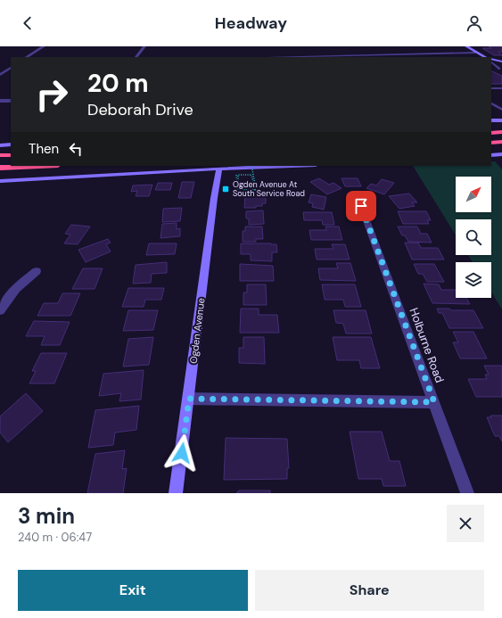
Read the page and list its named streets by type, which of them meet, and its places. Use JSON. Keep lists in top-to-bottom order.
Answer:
{
  "streets": {
    "street": ["Ogden Avenue", "Holburne Road"]
  },
  "places": {
    "transit": ["Ogden Avenue At South Service Road"]
  },
  "north": "top right",
  "page": {
    "header": "Headway",
    "turn": ["20 m", "Deborah Drive"],
    "then": "Then",
    "heading": ["3 min", "240 m · 06:47"],
    "buttons": ["Exit", "Share"]
  }
}
